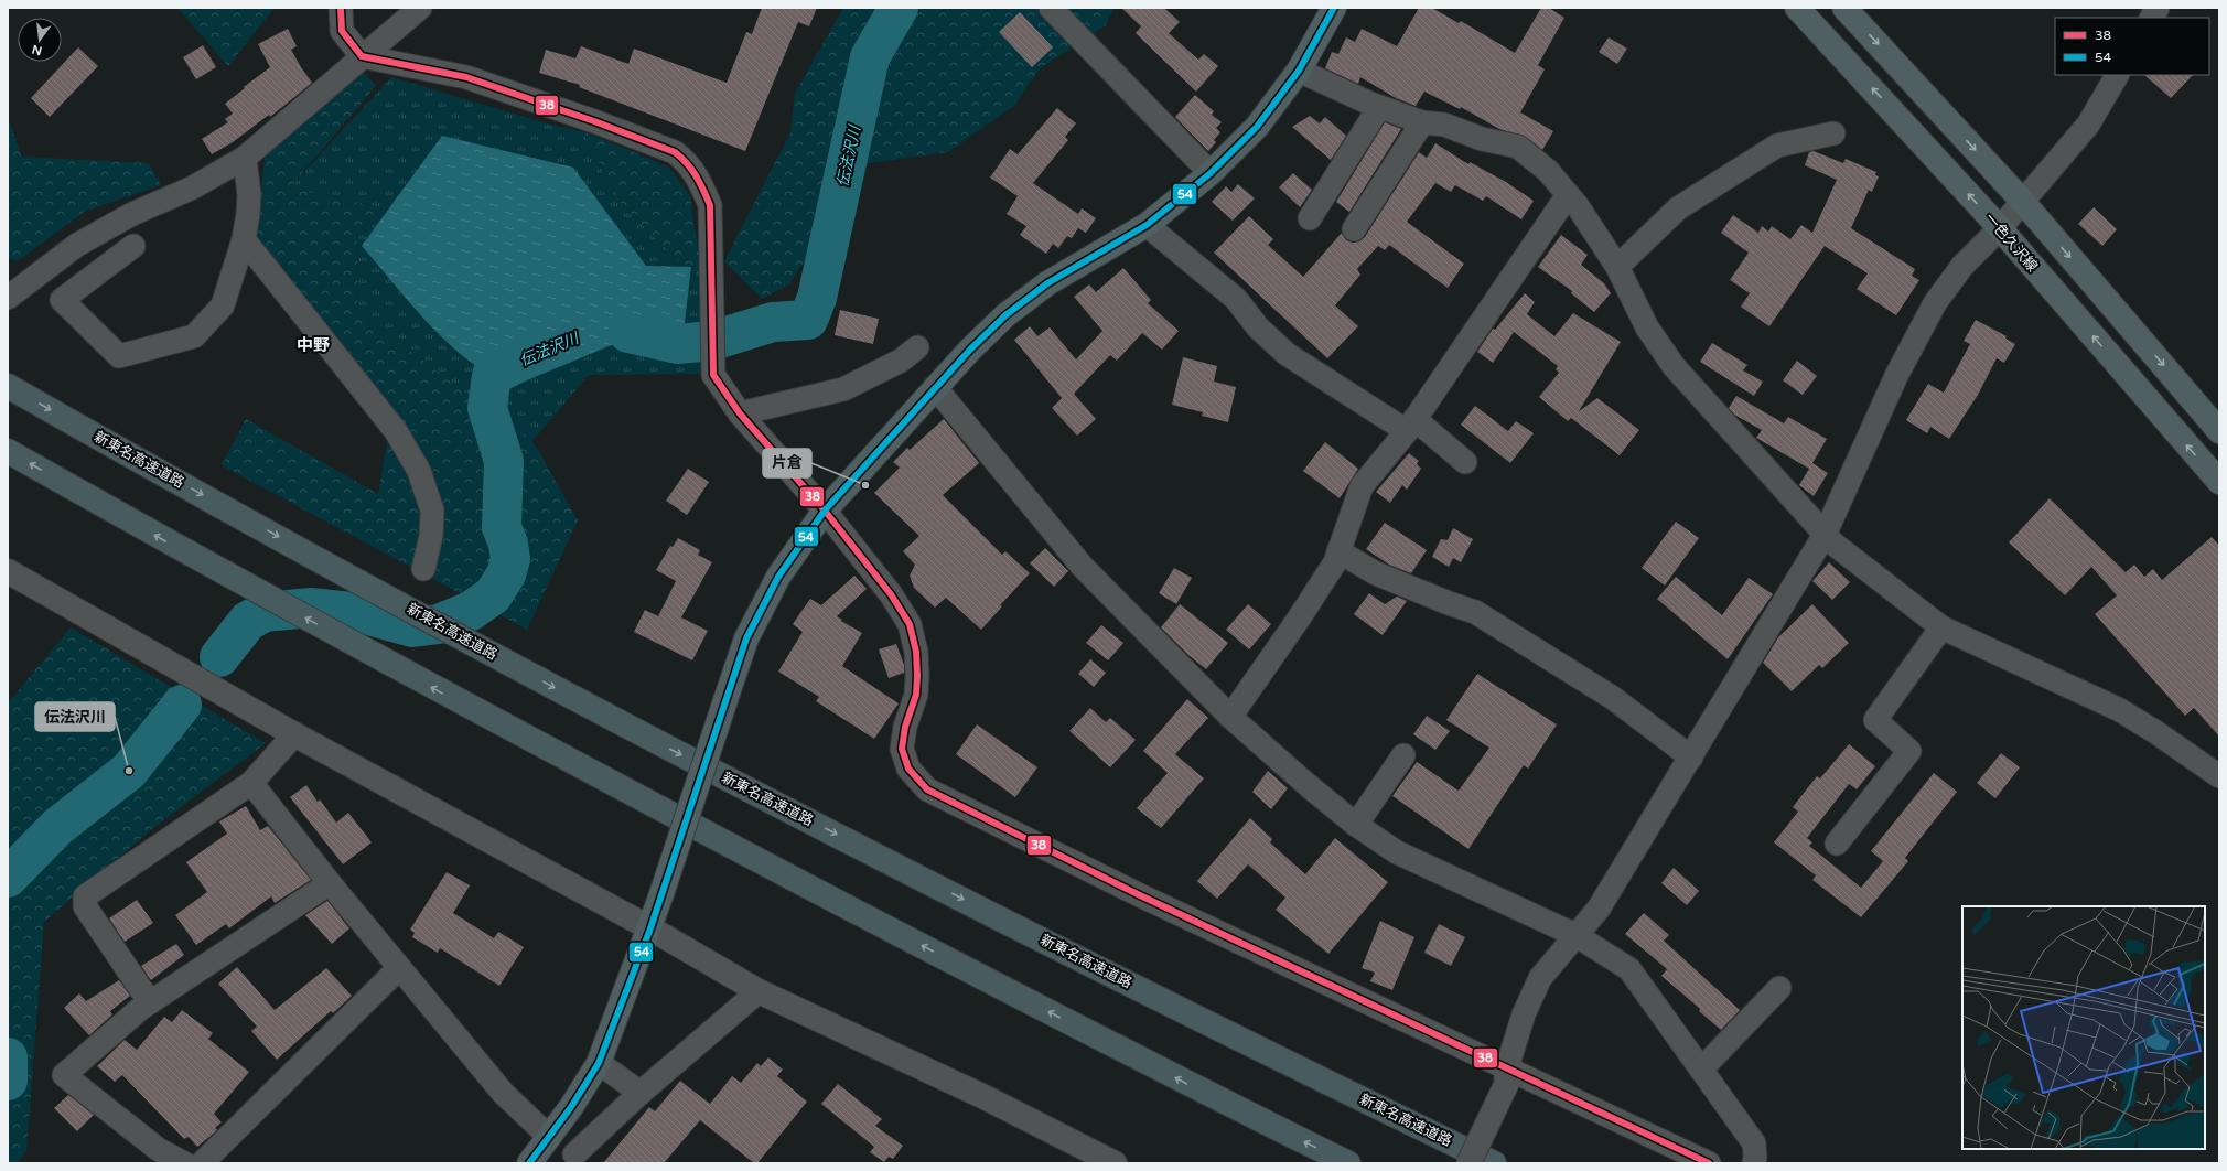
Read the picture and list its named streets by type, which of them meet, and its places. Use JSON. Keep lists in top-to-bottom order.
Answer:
{
  "streets": {
    "highway": ["新東名高速道路"],
    "main road": ["一色久沢線"]
  },
  "districts": ["中野"],
  "water": ["伝法沢川"],
  "places": ["片倉", "伝法沢川"],
  "lines": ["transit line 38", "transit line 54"],
  "legend": ["38", "54"],
  "north": "bottom"
}
